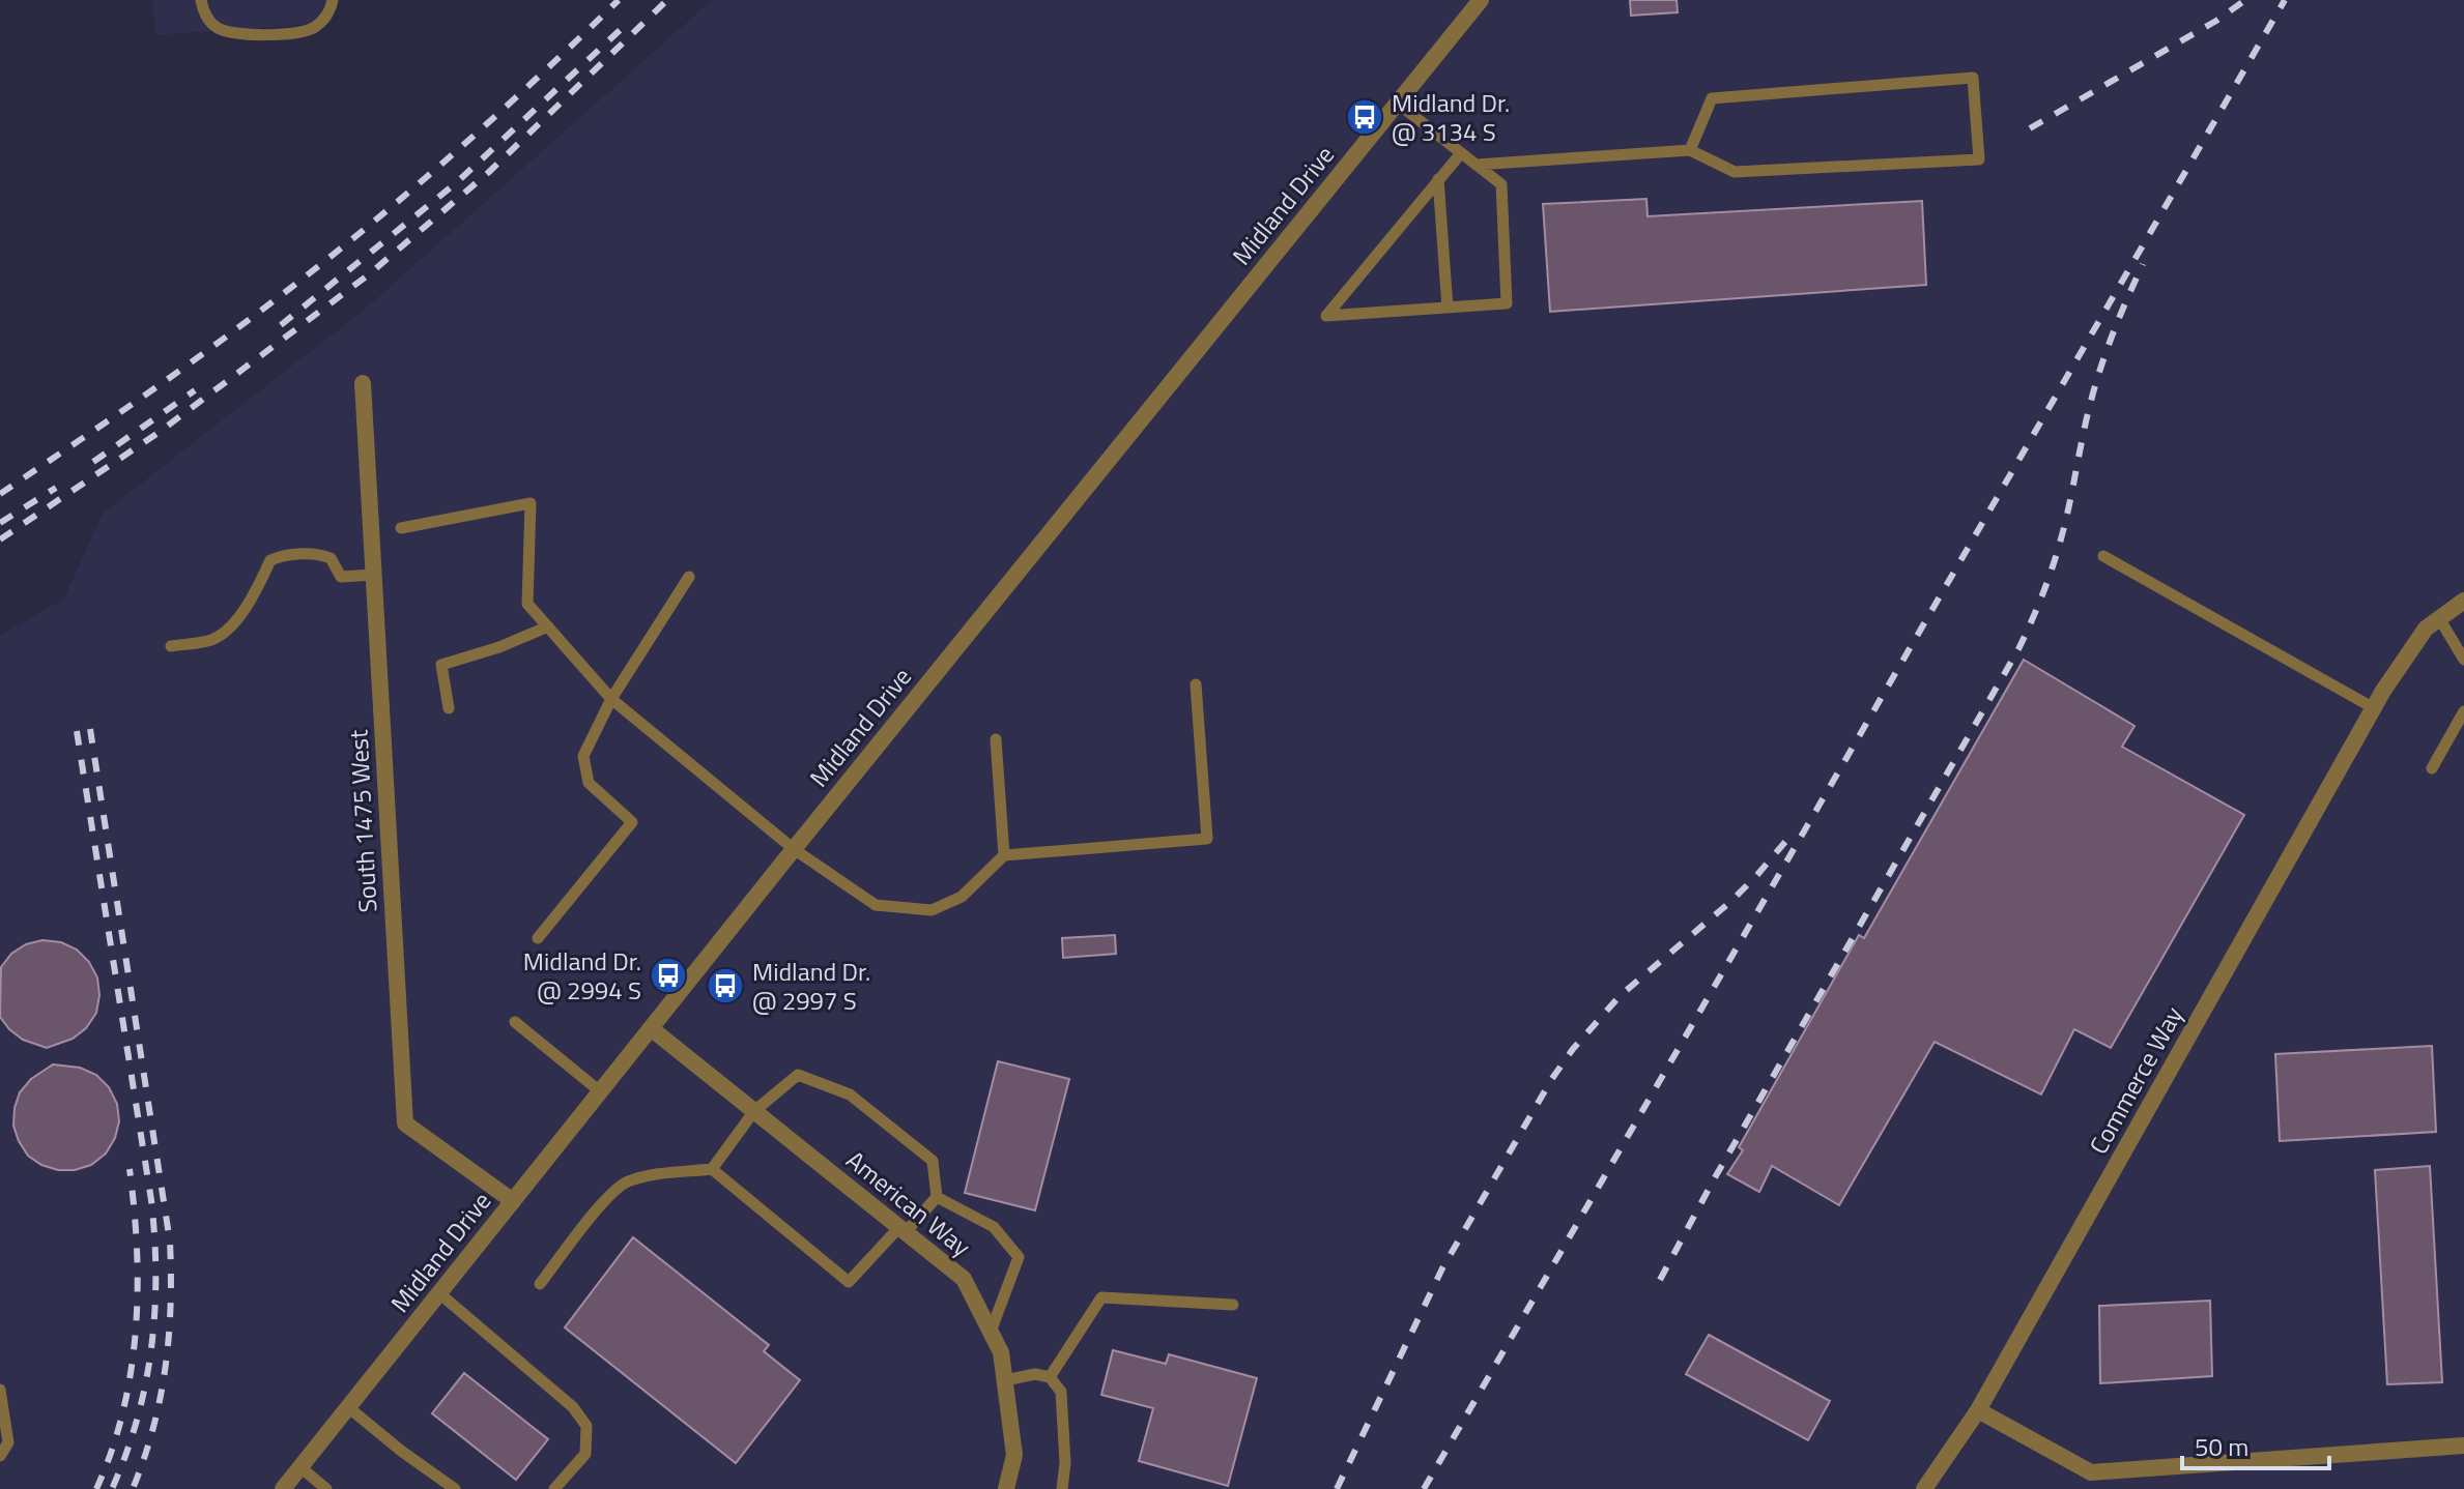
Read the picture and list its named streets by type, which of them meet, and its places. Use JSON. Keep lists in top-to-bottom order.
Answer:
{
  "streets": {
    "street": [
      "Midland Drive",
      "South 1475 West",
      "Commerce Way",
      "American Way"
    ]
  },
  "crossings": [
    ["Midland Drive", "South 1475 West"],
    ["Midland Drive", "American Way"]
  ],
  "places": {
    "bus stop": ["Midland Dr. @ 3134 S", "Midland Dr. @ 2994 S", "Midland Dr. @ 2997 S"]
  },
  "scale_bar": "50 m"
}
